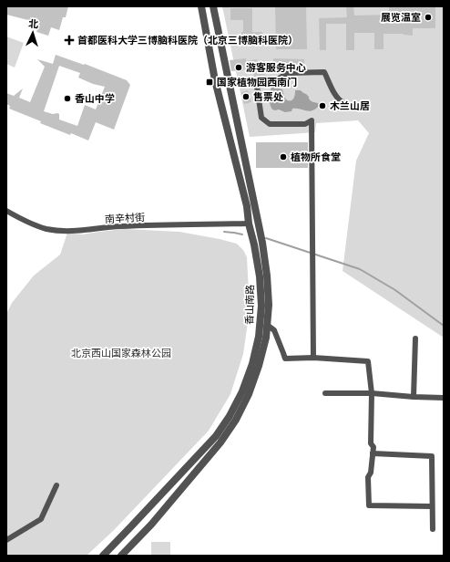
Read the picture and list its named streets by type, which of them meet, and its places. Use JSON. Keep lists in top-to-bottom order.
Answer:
{
  "streets": {
    "street": ["南辛村街", "香山南路"]
  },
  "crossings": [
    ["南辛村街", "香山南路"]
  ],
  "parks": ["北京西山国家森林公园"],
  "places": {
    "other": [
      "展览温室",
      "游客服务中心",
      "售票处",
      "香山中学",
      "木兰山居",
      "植物所食堂"
    ],
    "health": ["首都医科大学三博脑科医院（北京三博脑科医院）"],
    "transit": ["国家植物园西南门"]
  },
  "north": "top"
}
